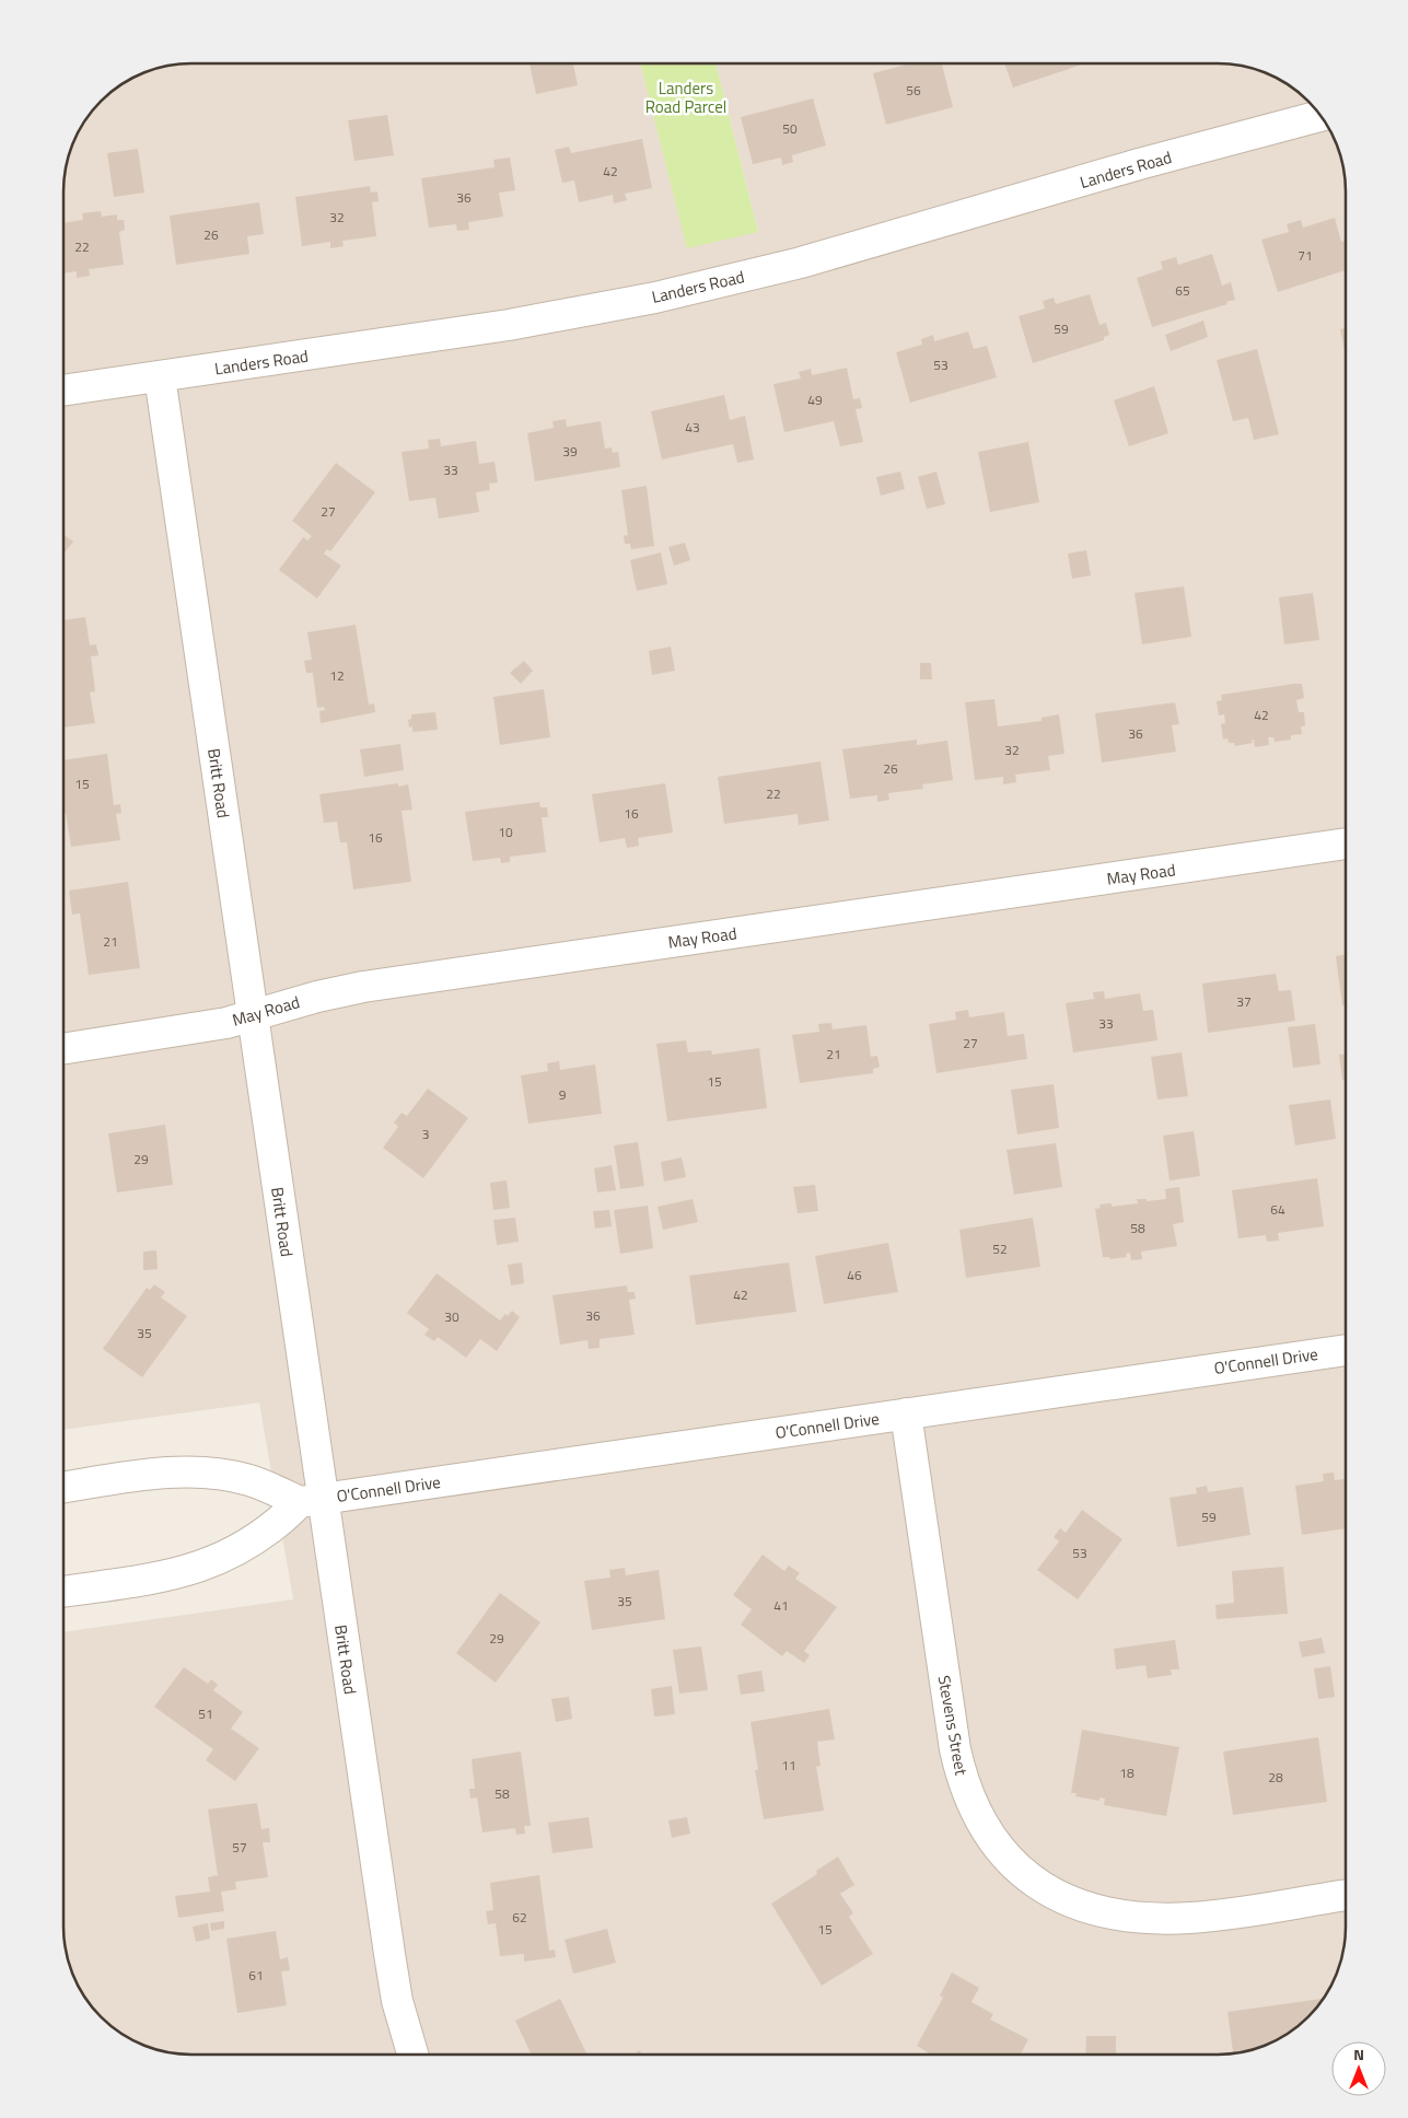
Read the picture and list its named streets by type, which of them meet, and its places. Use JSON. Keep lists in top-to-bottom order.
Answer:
{
  "streets": {
    "street": [
      "Landers Road",
      "Britt Road",
      "May Road",
      "O'Connell Drive",
      "Stevens Street"
    ]
  },
  "crossings": [
    ["Landers Road", "Britt Road"],
    ["Britt Road", "May Road"],
    ["Britt Road", "O'Connell Drive"],
    ["O'Connell Drive", "Stevens Street"]
  ],
  "parks": ["Landers Road Parcel"],
  "house_numbers": [
    "56",
    "50",
    "42",
    "36",
    "32",
    "26",
    "22",
    "71",
    "65",
    "59",
    "53",
    "49",
    "43",
    "39",
    "33",
    "27",
    "12",
    "42",
    "36",
    "32",
    "26",
    "15",
    "22",
    "16",
    "10",
    "16",
    "21",
    "37",
    "33",
    "27",
    "21",
    "15",
    "9",
    "3",
    "29",
    "64",
    "58",
    "52",
    "46",
    "42",
    "36",
    "30",
    "35",
    "59",
    "53",
    "35",
    "41",
    "29",
    "51",
    "11",
    "18",
    "28",
    "58",
    "57",
    "62",
    "15",
    "61"
  ],
  "north": "top"
}
